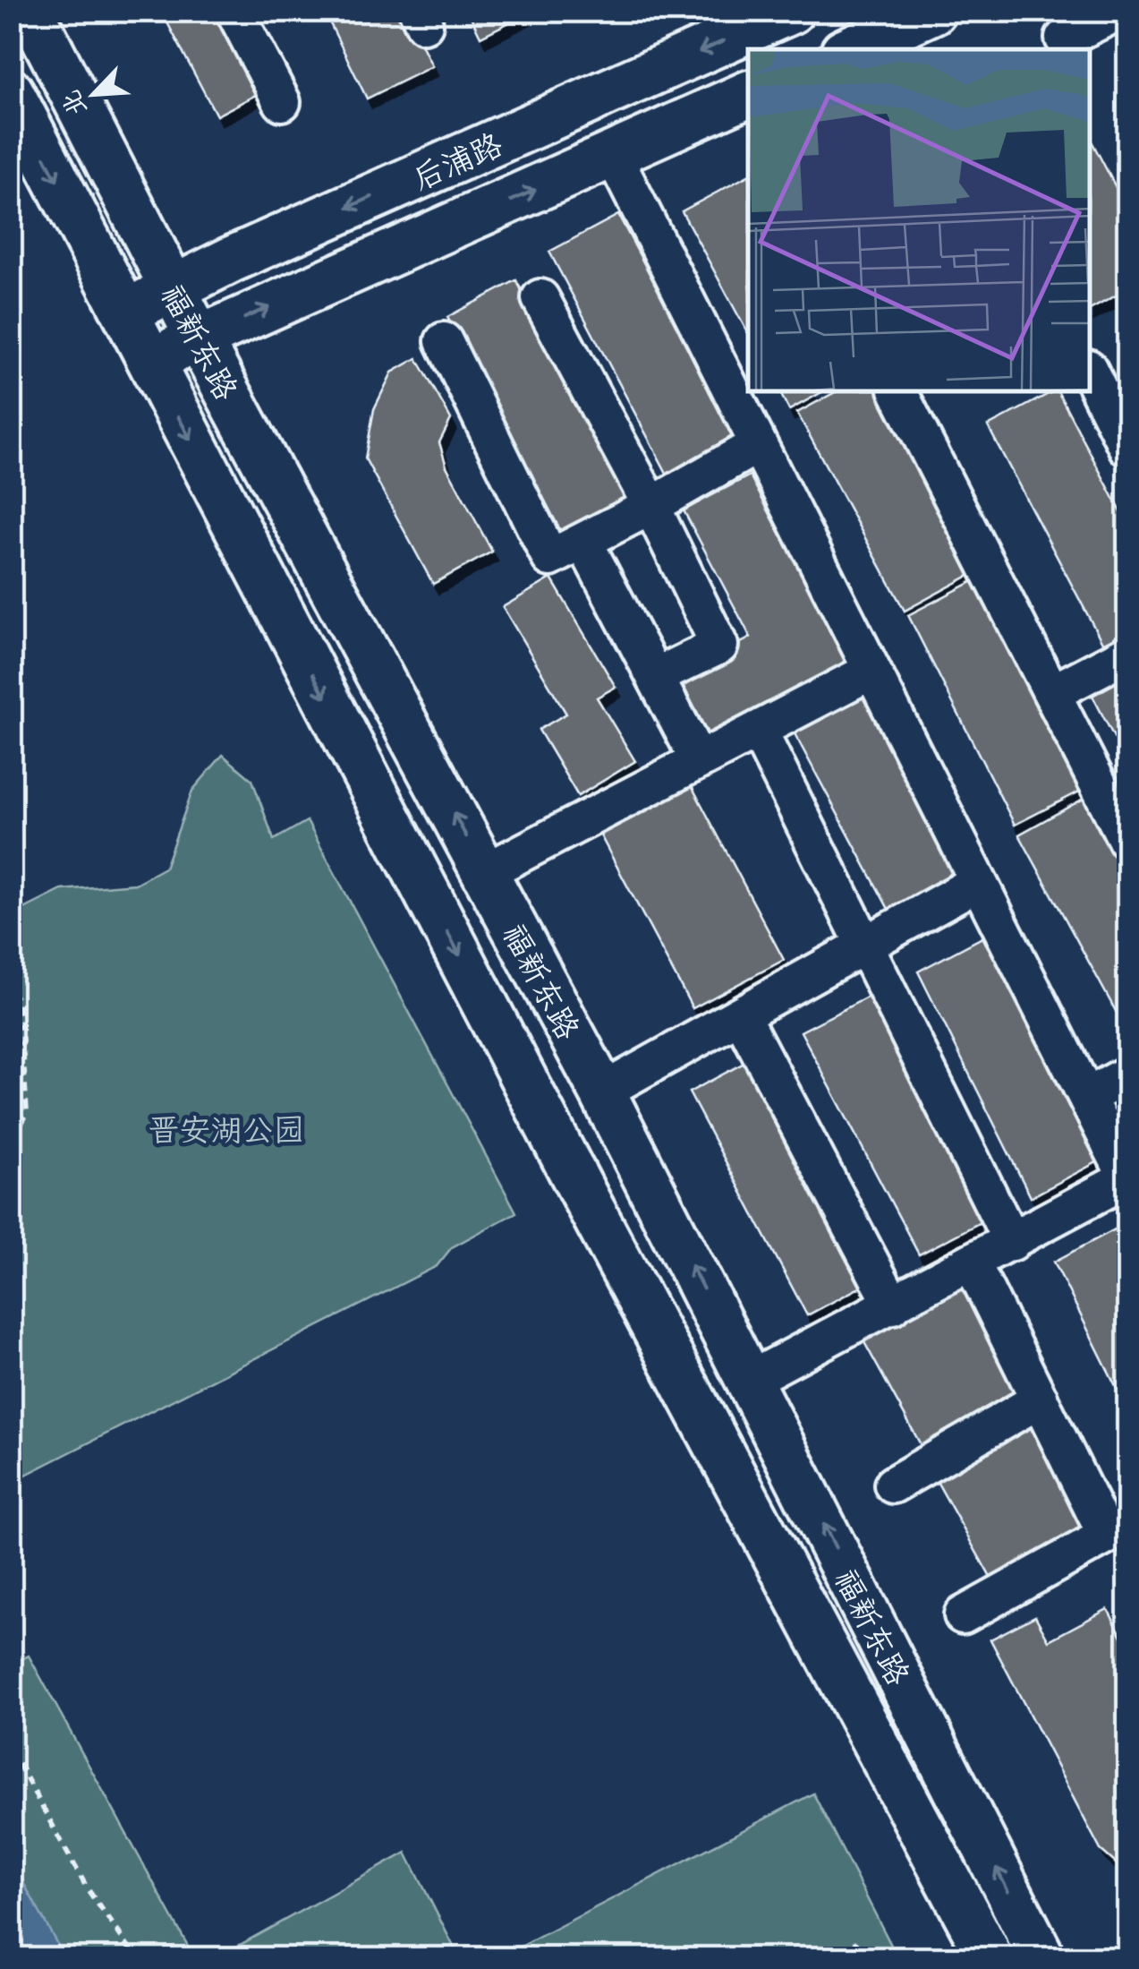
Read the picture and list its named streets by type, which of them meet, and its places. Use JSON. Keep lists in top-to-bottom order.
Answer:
{
  "streets": {
    "main road": ["后浦路", "福新东路"]
  },
  "crossings": [
    ["后浦路", "福新东路"]
  ],
  "parks": ["晋安湖公园"],
  "north": "bottom left"
}
